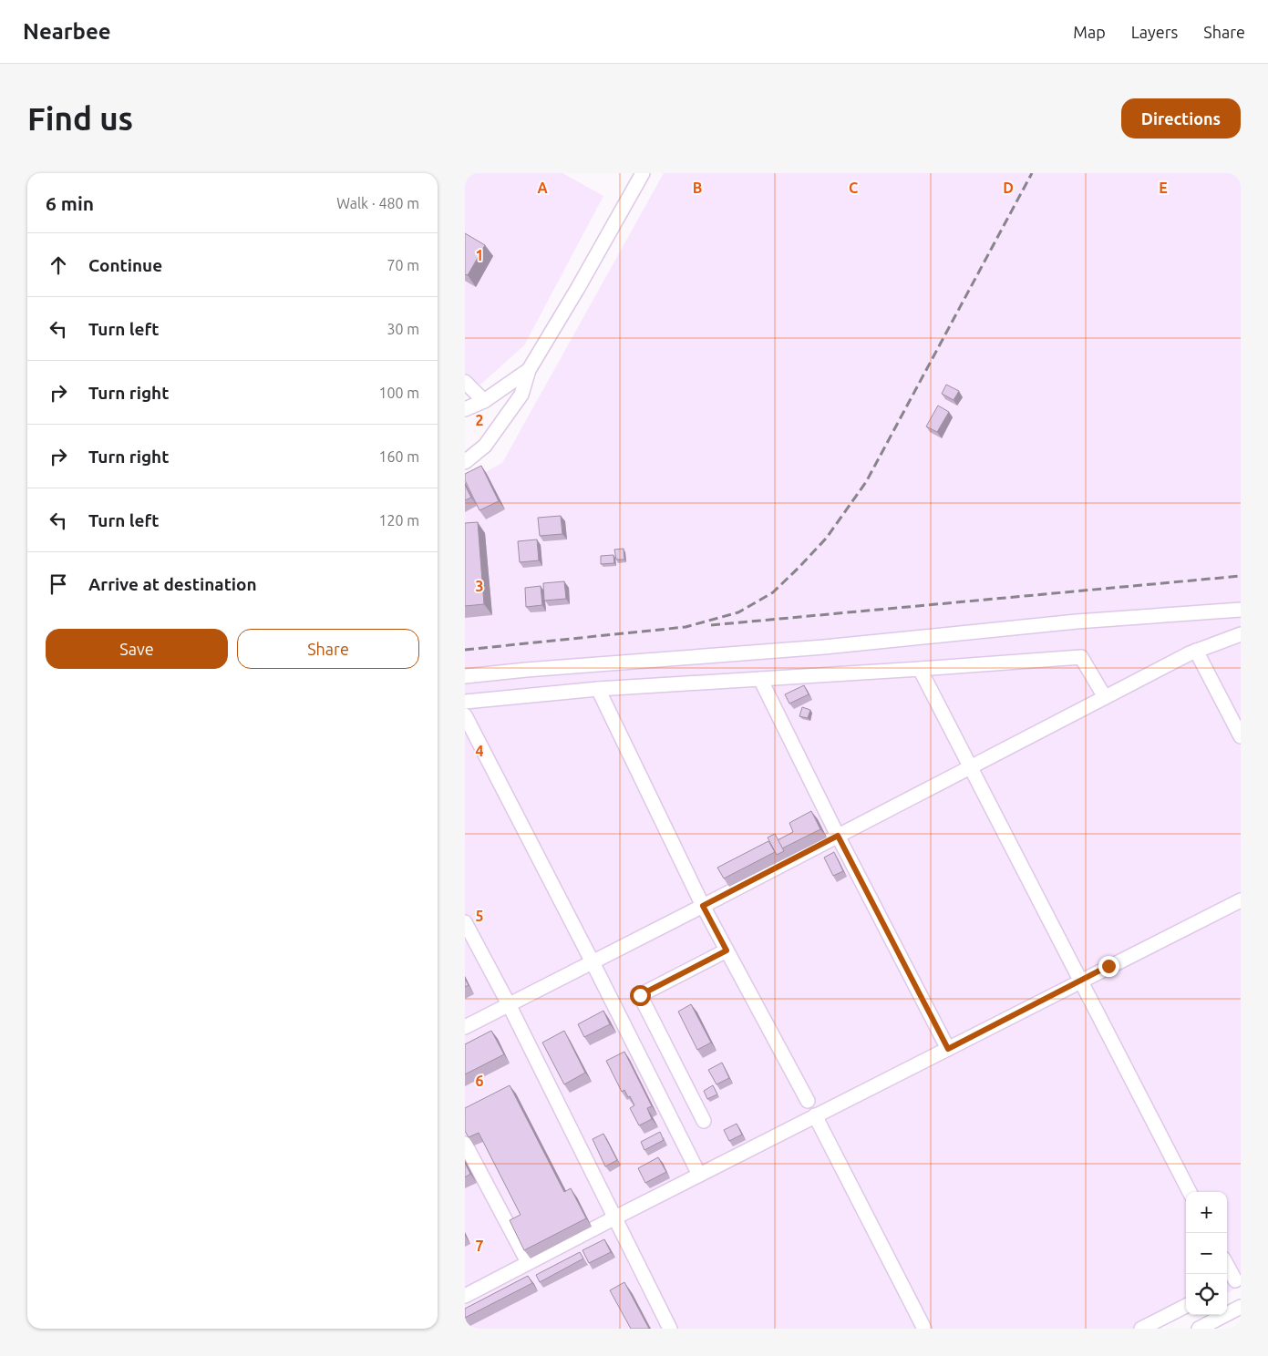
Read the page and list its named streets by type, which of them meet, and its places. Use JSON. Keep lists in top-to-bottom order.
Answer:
{
  "page": {
    "header": "Nearbee",
    "nav": ["Map", "Layers", "Share"],
    "buttons": [
      "Directions",
      ["Save", "Share"]
    ],
    "title": "Find us",
    "heading": ["6 min", "Walk · 480 m"],
    "list": [
      ["Continue", "70 m"],
      ["Turn left", "30 m"],
      ["Turn right", "100 m"],
      ["Turn right", "160 m"],
      ["Turn left", "120 m"],
      "Arrive at destination"
    ],
    "map_buttons": ["+", "−"]
  },
  "grid": {
    "columns": [
      "A",
      "B",
      "C",
      "D",
      "E"
    ],
    "rows": [
      "1",
      "2",
      "3",
      "4",
      "5",
      "6",
      "7"
    ]
  }
}
